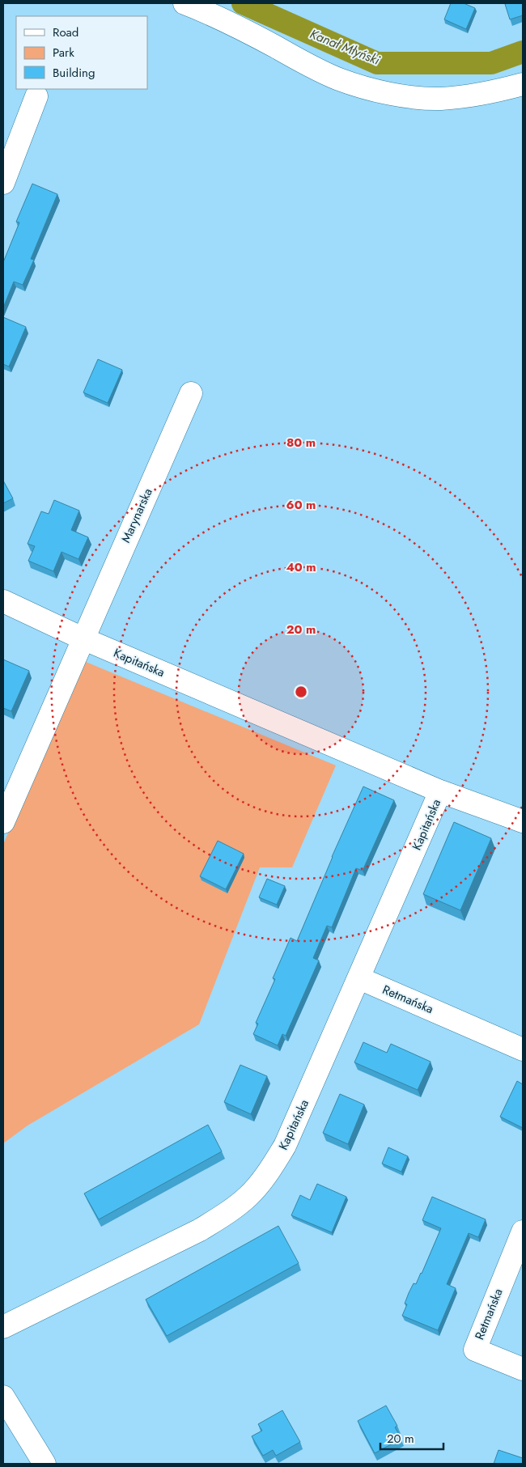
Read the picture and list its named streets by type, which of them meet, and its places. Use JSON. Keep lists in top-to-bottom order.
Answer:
{
  "streets": {
    "street": ["Marynarska", "Kapitańska", "Retmańska"]
  },
  "crossings": [
    ["Marynarska", "Kapitańska"],
    ["Kapitańska", "Retmańska"]
  ],
  "water": ["Kanał Młyński"],
  "legend": ["Road", "Park", "Building"],
  "scale_bar": "20 m",
  "rings": [
    "80 m",
    "60 m",
    "40 m",
    "20 m"
  ]
}
